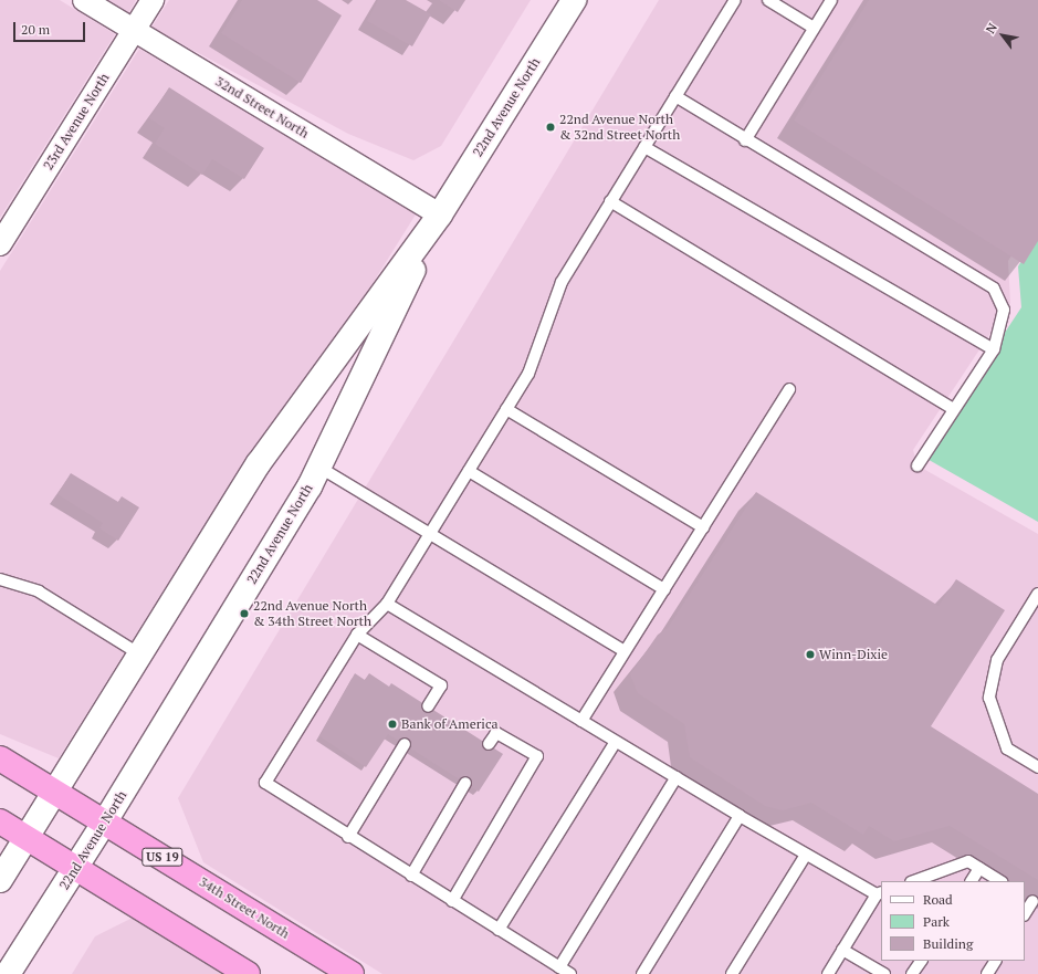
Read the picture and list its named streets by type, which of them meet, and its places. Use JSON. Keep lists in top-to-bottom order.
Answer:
{
  "streets": {
    "highway": ["US 19", "34th Street North"],
    "main road": ["22nd Avenue North"],
    "street": ["32nd Street North", "23rd Avenue North"]
  },
  "crossings": [
    ["32nd Street North", "22nd Avenue North"],
    ["32nd Street North", "23rd Avenue North"],
    ["22nd Avenue North", "34th Street North"]
  ],
  "places": [
    "22nd Avenue North & 32nd Street North",
    "22nd Avenue North & 34th Street North",
    "Winn-Dixie",
    "Bank of America"
  ],
  "legend": ["Road", "Park", "Building"],
  "scale_bar": "20 m",
  "north": "top left"
}
